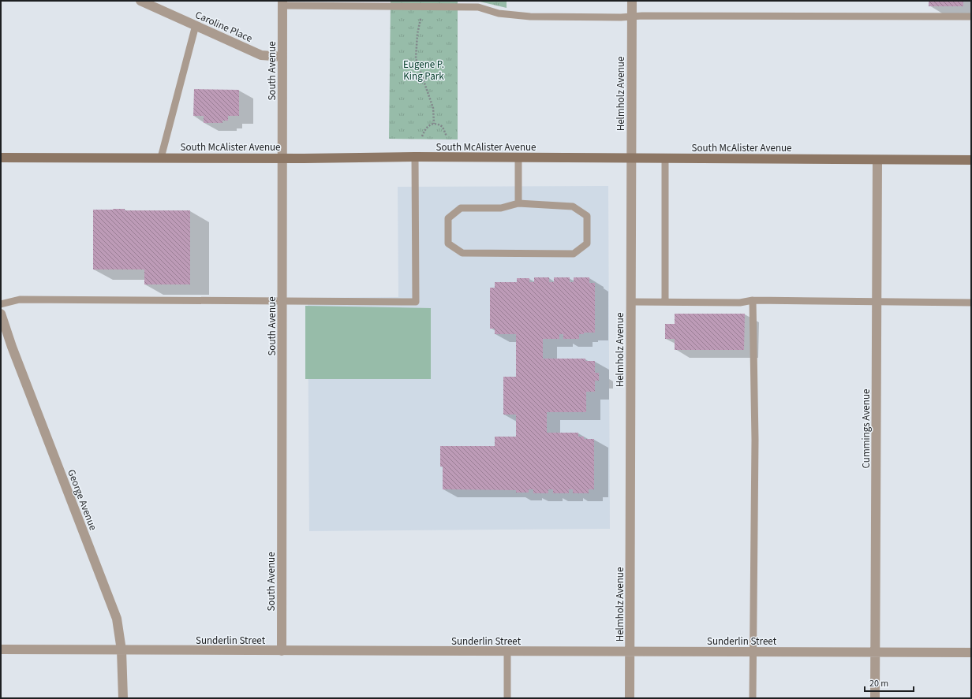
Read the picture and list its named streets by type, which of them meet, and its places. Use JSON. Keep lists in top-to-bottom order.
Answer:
{
  "streets": {
    "street": [
      "Caroline Place",
      "South Avenue",
      "Helmholz Avenue",
      "South McAlister Avenue",
      "Cummings Avenue",
      "George Avenue",
      "Sunderlin Street"
    ]
  },
  "crossings": [
    ["Caroline Place", "South Avenue"],
    ["South Avenue", "South McAlister Avenue"],
    ["South Avenue", "Sunderlin Street"],
    ["Helmholz Avenue", "South McAlister Avenue"],
    ["Helmholz Avenue", "Sunderlin Street"],
    ["South McAlister Avenue", "Cummings Avenue"],
    ["Cummings Avenue", "Sunderlin Street"],
    ["George Avenue", "Sunderlin Street"]
  ],
  "parks": ["Eugene P. King Park"],
  "scale_bar": "20 m"
}
